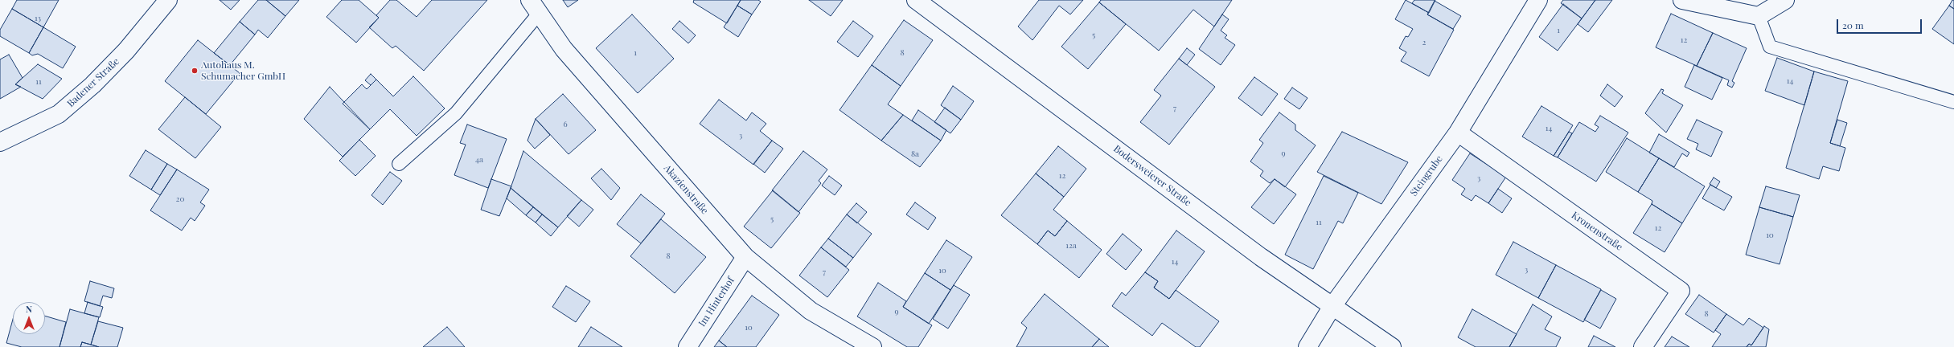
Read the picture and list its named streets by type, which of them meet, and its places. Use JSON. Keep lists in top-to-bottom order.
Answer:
{
  "streets": {
    "street": [
      "Badener Straße",
      "Bodersweierer Straße",
      "Steingrube",
      "Akazienstraße",
      "Kronenstraße",
      "Im Hinterhof"
    ]
  },
  "crossings": [
    ["Bodersweierer Straße", "Steingrube"],
    ["Steingrube", "Kronenstraße"],
    ["Akazienstraße", "Im Hinterhof"]
  ],
  "places": ["Autohaus M. Schumacher GmbH"],
  "house_numbers": [
    "13",
    "1",
    "5",
    "12",
    "2",
    "1",
    "8",
    "14",
    "11",
    "7",
    "6",
    "14",
    "3",
    "9",
    "8a",
    "4a",
    "12",
    "3",
    "20",
    "5",
    "11",
    "12",
    "10",
    "12a",
    "8",
    "14",
    "3",
    "10",
    "7",
    "9",
    "8",
    "10"
  ],
  "scale_bar": "20 m",
  "north": "top"
}
